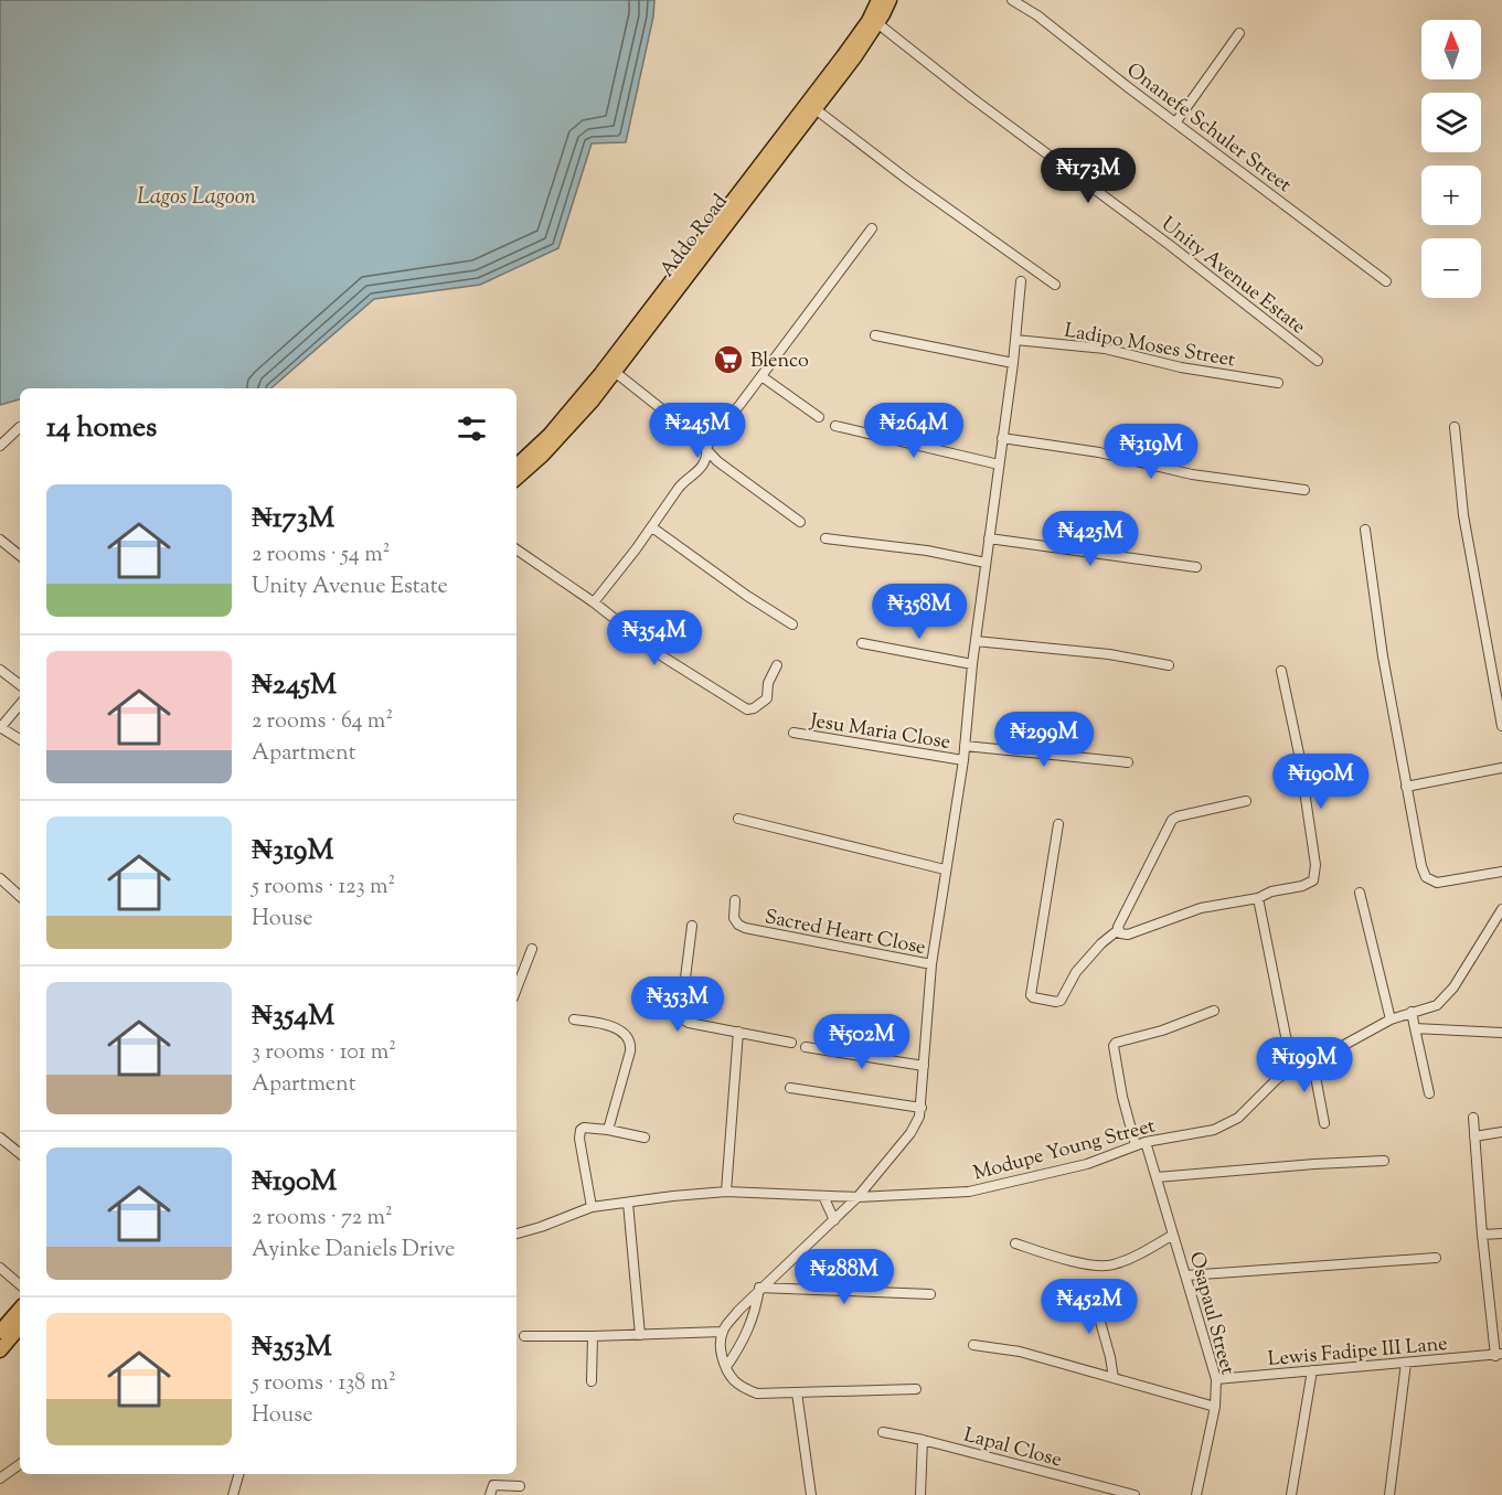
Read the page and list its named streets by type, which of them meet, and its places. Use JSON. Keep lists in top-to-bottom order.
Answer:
{
  "streets": {
    "main road": ["Addo Road"],
    "street": [
      "Onanefe Schuler Street",
      "Unity Avenue Estate",
      "Ladipo Moses Street",
      "Jesu Maria Close",
      "Sacred Heart Close",
      "Modupe Young Street",
      "Osapaul Street",
      "Lewis Fadipe III Lane",
      "Lapal Close"
    ]
  },
  "crossings": [
    ["Addo Road", "Unity Avenue Estate"],
    ["Modupe Young Street", "Osapaul Street"],
    ["Osapaul Street", "Lewis Fadipe III Lane"]
  ],
  "water": ["Lagos Lagoon"],
  "places": {
    "supermarket": ["Blenco"]
  },
  "north": "top",
  "page": {
    "map_buttons": ["+", "−"],
    "price": [
      "₦173M",
      "₦245M",
      "₦264M",
      "₦319M",
      "₦425M",
      "₦358M",
      "₦354M",
      "₦299M",
      "₦190M",
      "₦353M",
      "₦502M",
      "₦199M",
      "₦288M",
      "₦452M"
    ],
    "heading": "14 homes",
    "list": [
      {
        "name": "₦173M",
        "note": "2 rooms · 54 m² · Unity Avenue Estate"
      },
      {
        "name": "₦245M",
        "note": "2 rooms · 64 m² · Apartment"
      },
      {
        "name": "₦319M",
        "note": "5 rooms · 123 m² · House"
      },
      {
        "name": "₦354M",
        "note": "3 rooms · 101 m² · Apartment"
      },
      {
        "name": "₦190M",
        "note": "2 rooms · 72 m² · Ayinke Daniels Drive"
      },
      {
        "name": "₦353M",
        "note": "5 rooms · 138 m² · House"
      }
    ]
  }
}
